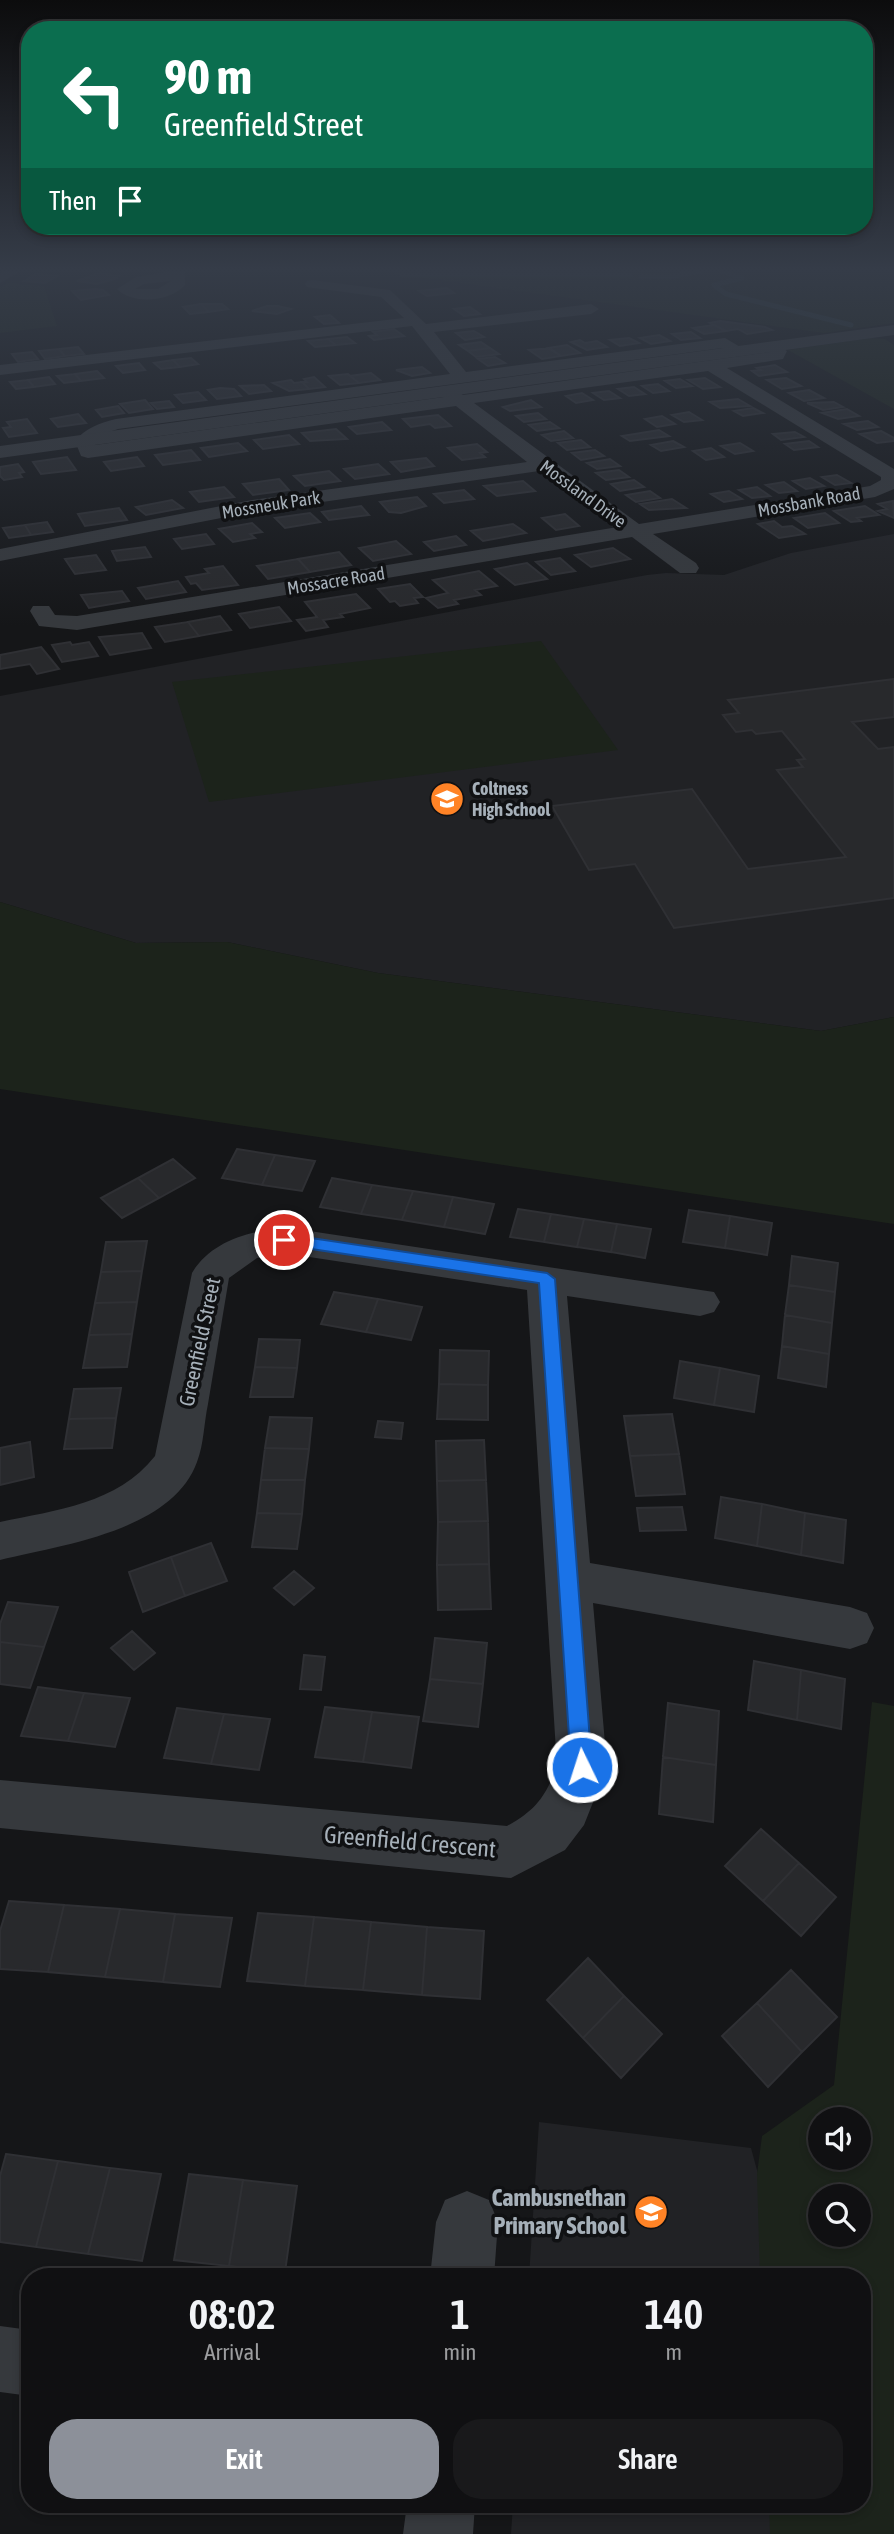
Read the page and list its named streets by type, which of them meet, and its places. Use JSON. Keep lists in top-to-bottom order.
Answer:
{
  "streets": {
    "street": [
      "Mossland Drive",
      "Mossbank Road",
      "Mossneuk Park",
      "Mossacre Road",
      "Greenfield Street",
      "Greenfield Crescent"
    ]
  },
  "crossings": [
    ["Mossland Drive", "Mossbank Road"],
    ["Mossland Drive", "Mossneuk Park"],
    ["Mossland Drive", "Mossacre Road"],
    ["Mossbank Road", "Mossacre Road"],
    ["Greenfield Street", "Greenfield Crescent"]
  ],
  "places": {
    "school or university": ["Coltness High School", "Cambusnethan Primary School"]
  },
  "page": {
    "turn": ["90 m", "Greenfield Street"],
    "then": "Then",
    "eta": [
      "08:02",
      "Arrival",
      "1",
      "min",
      "140",
      "m"
    ],
    "buttons": ["Exit", "Share"]
  }
}
